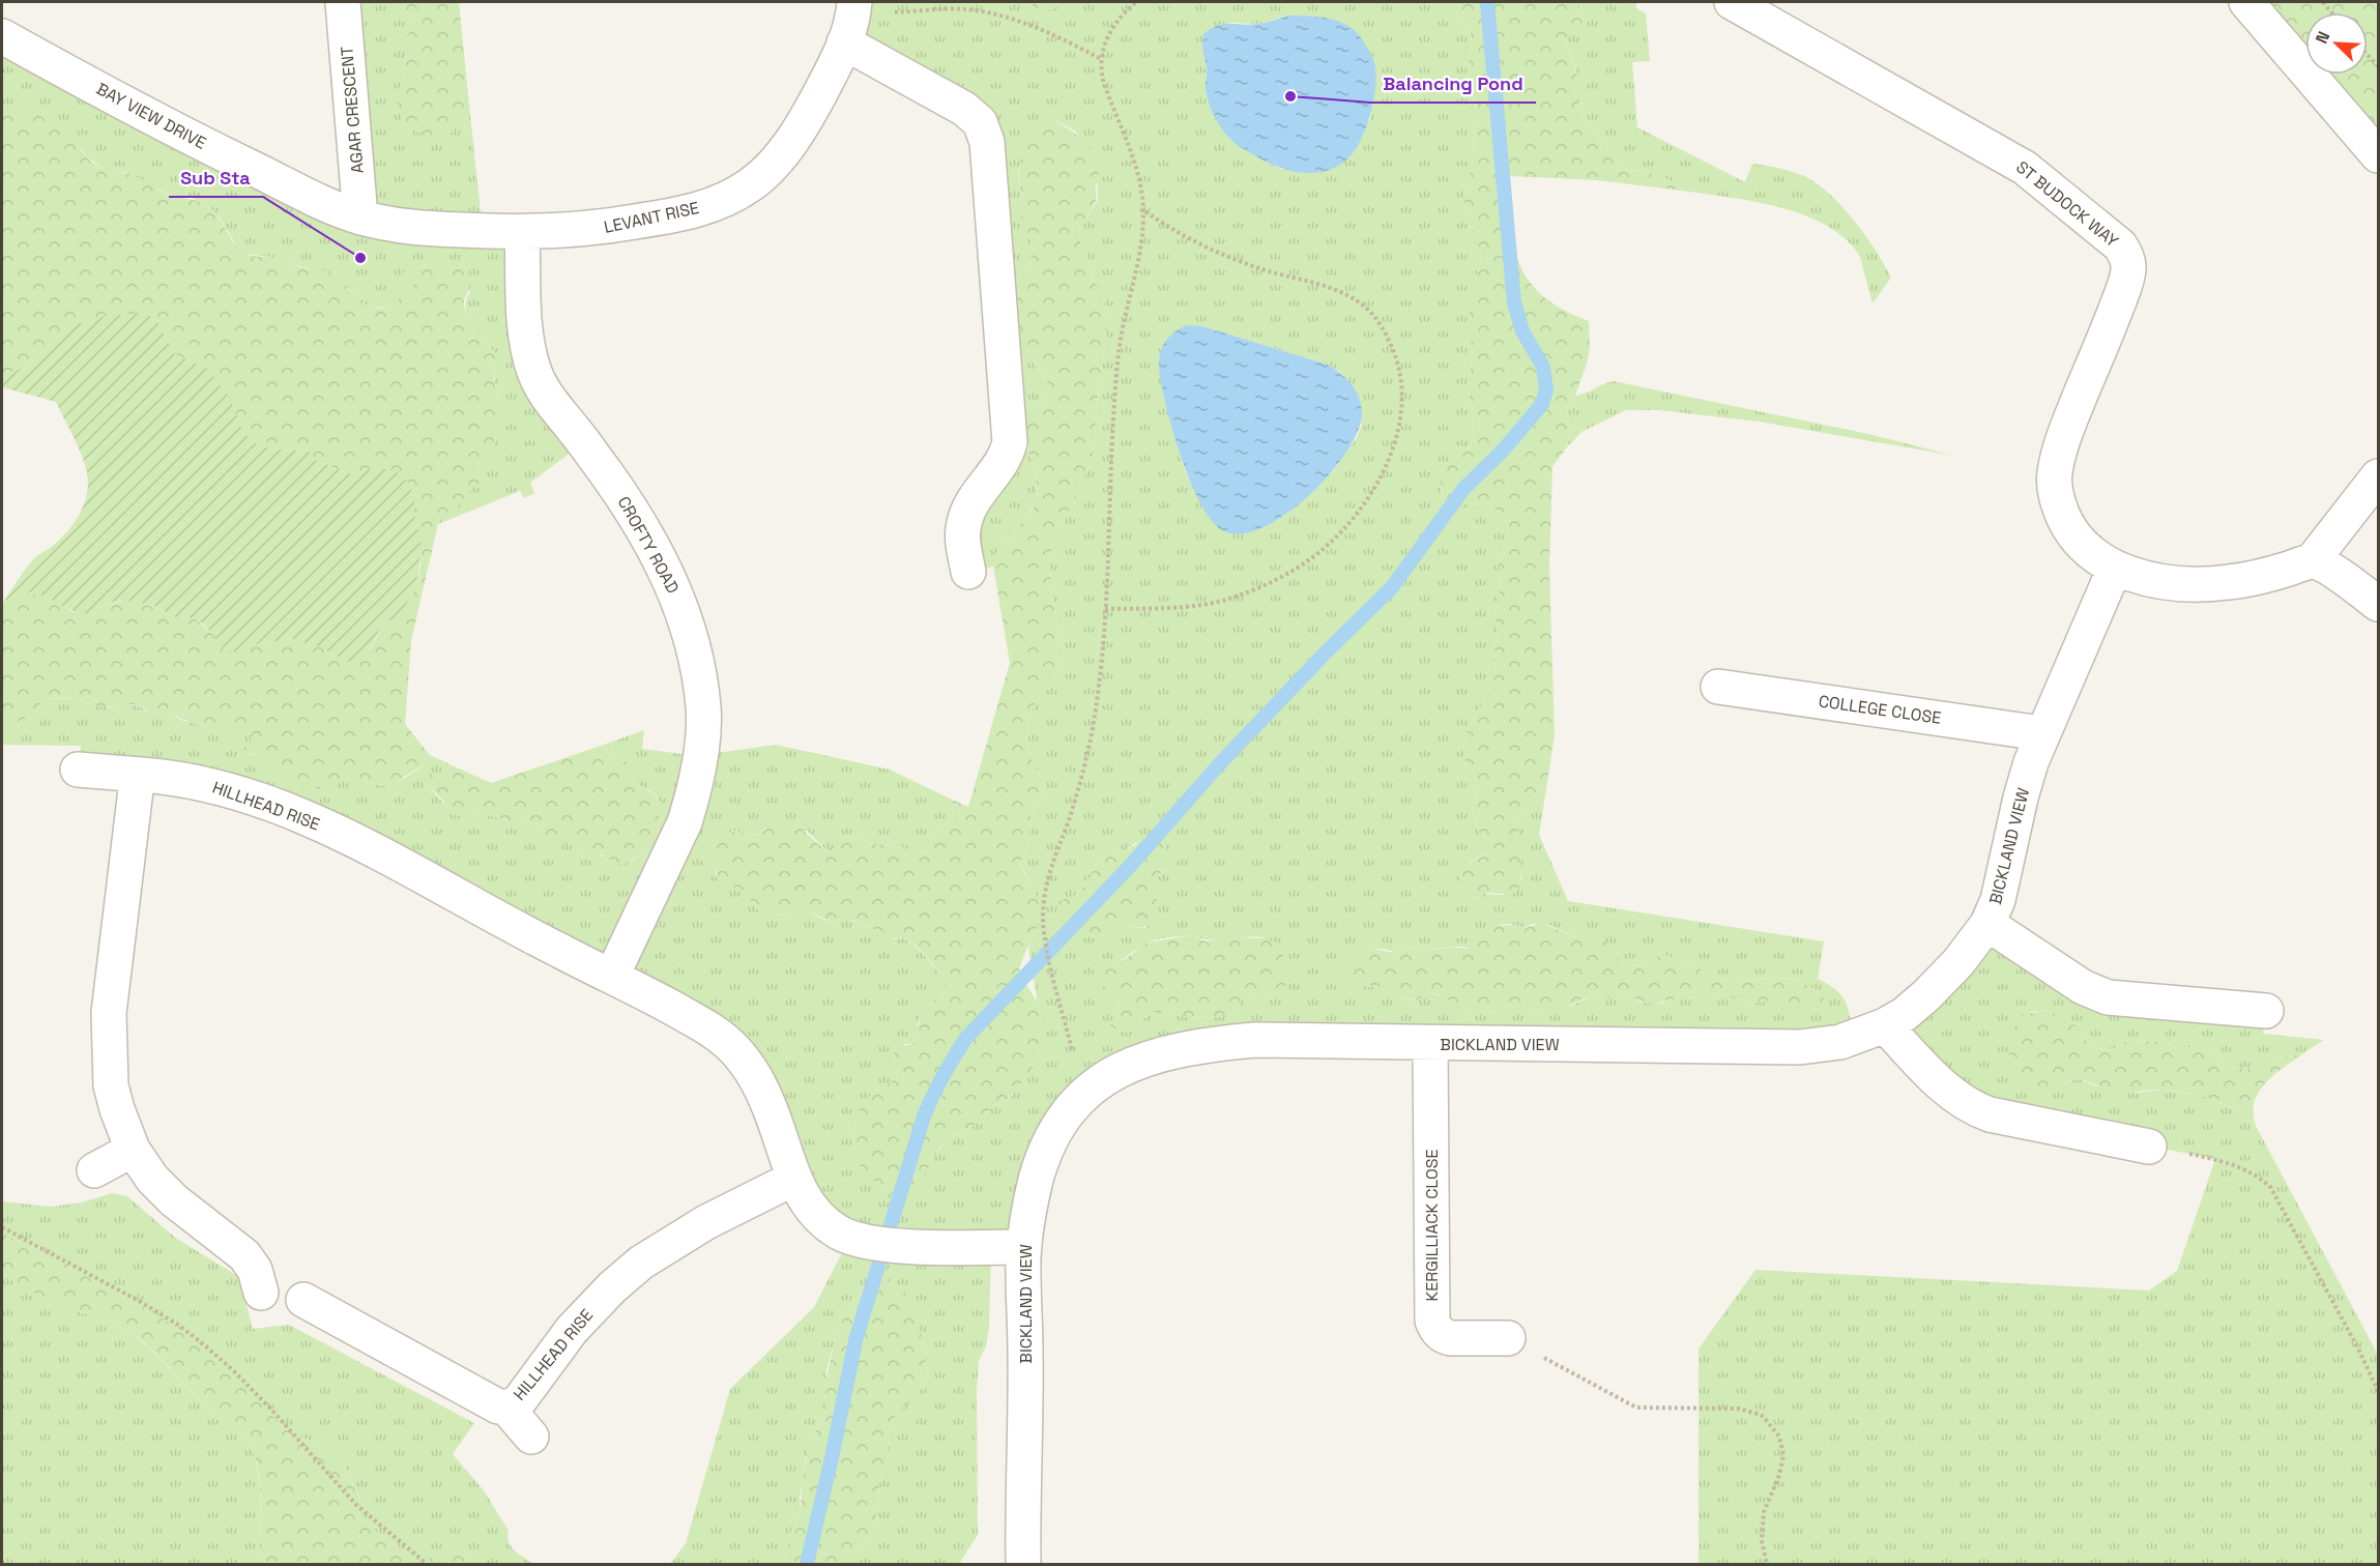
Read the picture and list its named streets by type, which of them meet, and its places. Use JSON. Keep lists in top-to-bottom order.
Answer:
{
  "streets": {
    "street": [
      "AGAR CRESCENT",
      "BAY VIEW DRIVE",
      "ST BUDOCK WAY",
      "LEVANT RISE",
      "CROFTY ROAD",
      "COLLEGE CLOSE",
      "HILLHEAD RISE",
      "BICKLAND VIEW",
      "KERGILLIACK CLOSE"
    ]
  },
  "crossings": [
    ["AGAR CRESCENT", "BAY VIEW DRIVE"],
    ["AGAR CRESCENT", "LEVANT RISE"],
    ["BAY VIEW DRIVE", "LEVANT RISE"],
    ["ST BUDOCK WAY", "BICKLAND VIEW"],
    ["LEVANT RISE", "CROFTY ROAD"],
    ["CROFTY ROAD", "HILLHEAD RISE"],
    ["COLLEGE CLOSE", "BICKLAND VIEW"],
    ["HILLHEAD RISE", "BICKLAND VIEW"],
    ["BICKLAND VIEW", "KERGILLIACK CLOSE"]
  ],
  "places": ["Balancing Pond", "Sub Sta"],
  "north": "top left"
}
